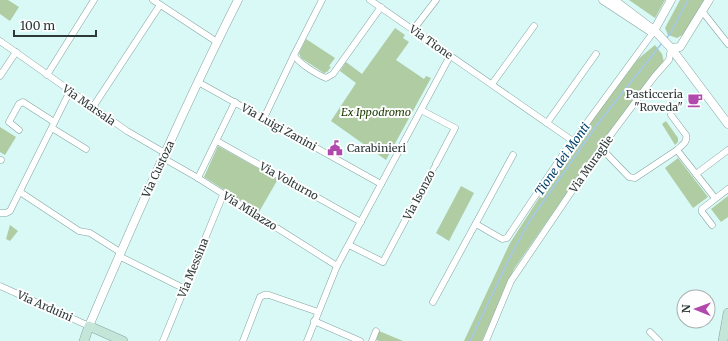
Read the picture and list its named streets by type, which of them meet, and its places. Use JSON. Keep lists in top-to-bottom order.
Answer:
{
  "streets": {
    "main road": ["Via Custoza"],
    "street": [
      "Via Tione",
      "Via Marsala",
      "Via Luigi Zanini",
      "Via Muraglie",
      "Via Volturno",
      "Via Isonzo",
      "Via Milazzo",
      "Via Messina",
      "Via Arduini"
    ]
  },
  "crossings": [
    ["Via Marsala", "Via Custoza"],
    ["Via Marsala", "Via Milazzo"],
    ["Via Luigi Zanini", "Via Custoza"],
    ["Via Custoza", "Via Milazzo"],
    ["Via Custoza", "Via Arduini"],
    ["Via Milazzo", "Via Messina"]
  ],
  "water": ["Tione dei Monti"],
  "parks": ["Ex Ippodromo"],
  "places": {
    "cafe": ["Pasticceria \"Roveda\""],
    "public building": ["Carabinieri"]
  },
  "scale_bar": "100 m",
  "north": "left"
}
